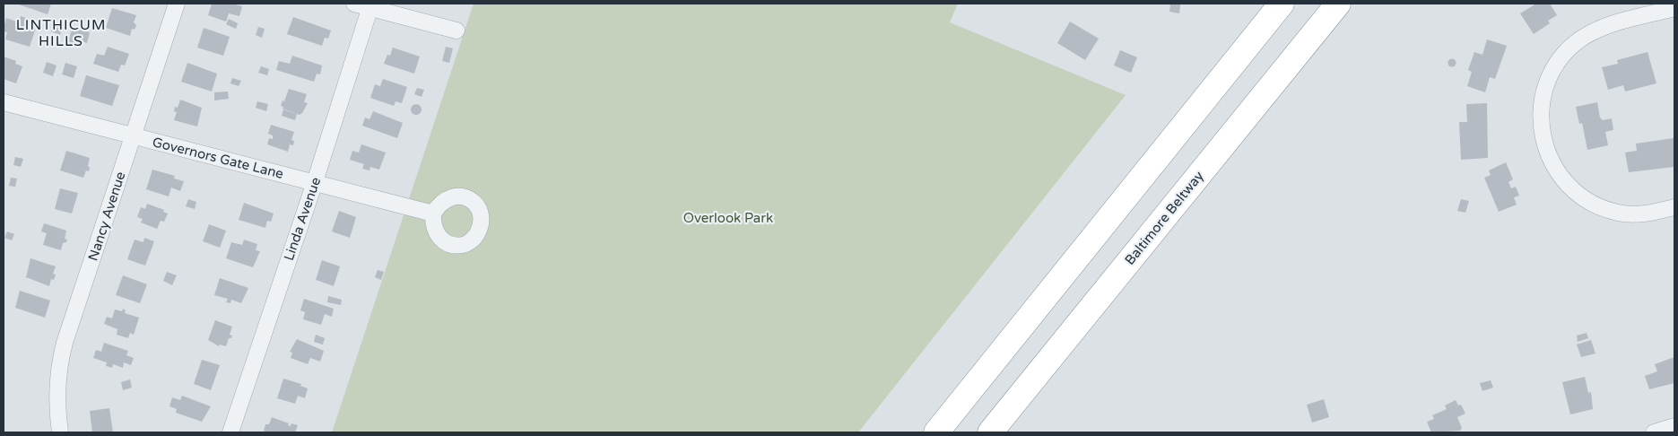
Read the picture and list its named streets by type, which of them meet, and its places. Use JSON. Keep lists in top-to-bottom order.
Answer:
{
  "streets": {
    "highway": ["Baltimore Beltway"],
    "street": ["Governors Gate Lane", "Nancy Avenue", "Linda Avenue"]
  },
  "crossings": [
    ["Governors Gate Lane", "Nancy Avenue"],
    ["Governors Gate Lane", "Linda Avenue"]
  ],
  "districts": ["LINTHICUM HILLS"],
  "parks": ["Overlook Park"]
}
